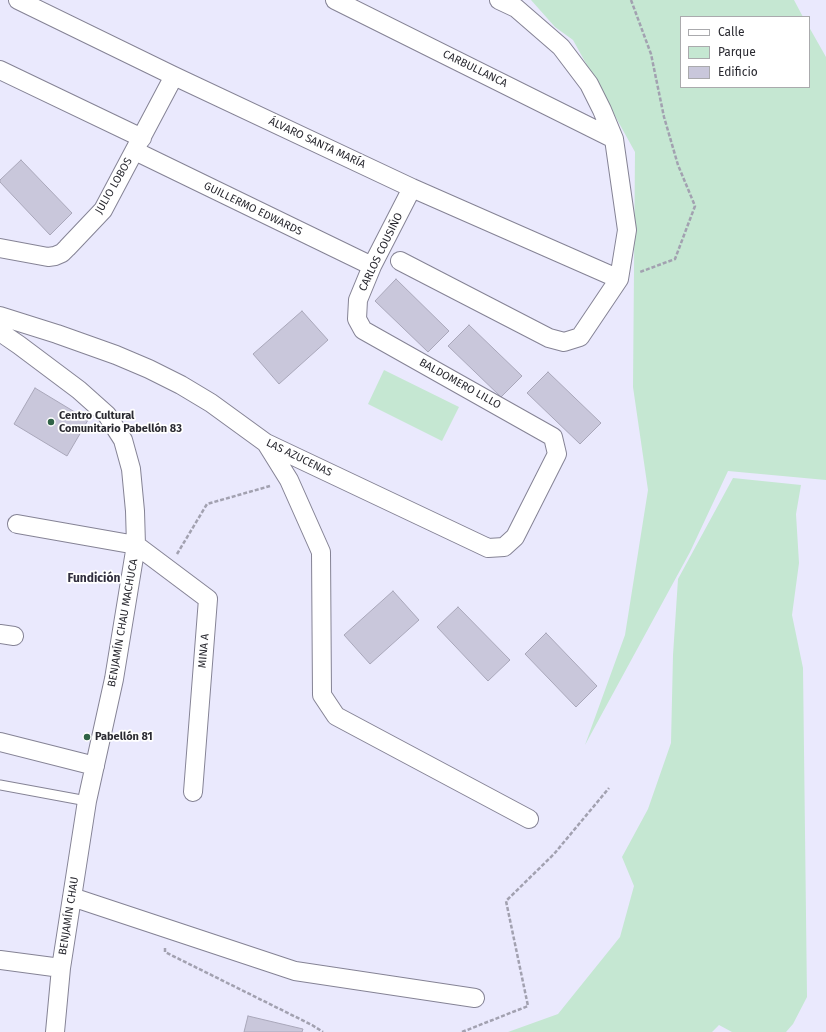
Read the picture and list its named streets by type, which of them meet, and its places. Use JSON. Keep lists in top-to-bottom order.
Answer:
{
  "streets": {
    "street": [
      "CARBULLANCA",
      "ÁLVARO SANTA MARÍA",
      "JULIO LOBOS",
      "GUILLERMO EDWARDS",
      "CARLOS COUSIÑO",
      "BALDOMERO LILLO",
      "LAS AZUCENAS",
      "BENJAMÍN CHAU MACHUCA",
      "MINA A",
      "BENJAMÍN CHAU"
    ]
  },
  "crossings": [
    ["ÁLVARO SANTA MARÍA", "JULIO LOBOS"],
    ["ÁLVARO SANTA MARÍA", "CARLOS COUSIÑO"],
    ["JULIO LOBOS", "GUILLERMO EDWARDS"],
    ["GUILLERMO EDWARDS", "CARLOS COUSIÑO"],
    ["CARLOS COUSIÑO", "BALDOMERO LILLO"],
    ["BALDOMERO LILLO", "LAS AZUCENAS"],
    ["BENJAMÍN CHAU MACHUCA", "MINA A"],
    ["BENJAMÍN CHAU MACHUCA", "BENJAMÍN CHAU"]
  ],
  "districts": ["Fundición"],
  "places": ["Centro Cultural Comunitario Pabellón 83", "Pabellón 81"],
  "legend": ["Calle", "Parque", "Edificio"]
}
